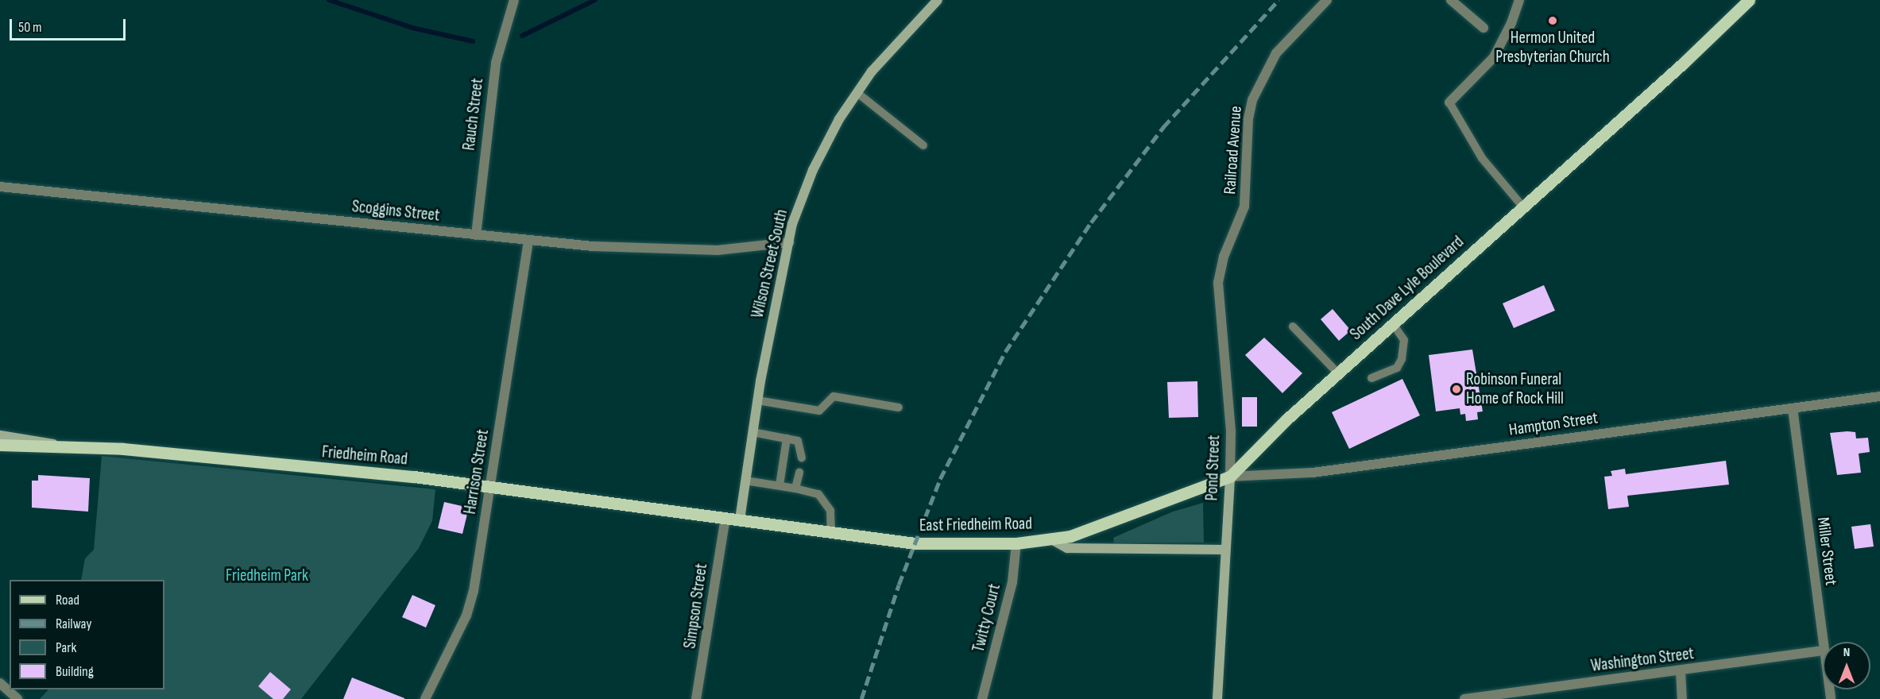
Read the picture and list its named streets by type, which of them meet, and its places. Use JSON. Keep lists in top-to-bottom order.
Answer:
{
  "streets": {
    "main road": ["South Dave Lyle Boulevard", "Friedheim Road", "East Friedheim Road"],
    "street": [
      "Rauch Street",
      "Railroad Avenue",
      "Scoggins Street",
      "Wilson Street South",
      "Hampton Street",
      "Pond Street",
      "Harrison Street",
      "Miller Street",
      "Simpson Street",
      "Twitty Court",
      "Washington Street"
    ]
  },
  "crossings": [
    ["Rauch Street", "Scoggins Street"],
    ["Railroad Avenue", "Pond Street"],
    ["Scoggins Street", "Wilson Street South"],
    ["Scoggins Street", "Harrison Street"],
    ["Wilson Street South", "East Friedheim Road"],
    ["South Dave Lyle Boulevard", "Hampton Street"],
    ["South Dave Lyle Boulevard", "Pond Street"],
    ["South Dave Lyle Boulevard", "East Friedheim Road"],
    ["Hampton Street", "Pond Street"],
    ["Hampton Street", "Miller Street"],
    ["Friedheim Road", "Harrison Street"],
    ["Friedheim Road", "East Friedheim Road"],
    ["Friedheim Road", "Simpson Street"],
    ["Pond Street", "East Friedheim Road"],
    ["East Friedheim Road", "Simpson Street"],
    ["East Friedheim Road", "Twitty Court"]
  ],
  "parks": ["Friedheim Park"],
  "places": ["Hermon United Presbyterian Church", "Robinson Funeral Home of Rock Hill"],
  "legend": [
    "Road",
    "Railway",
    "Park",
    "Building"
  ],
  "scale_bar": "50 m",
  "north": "top"
}
